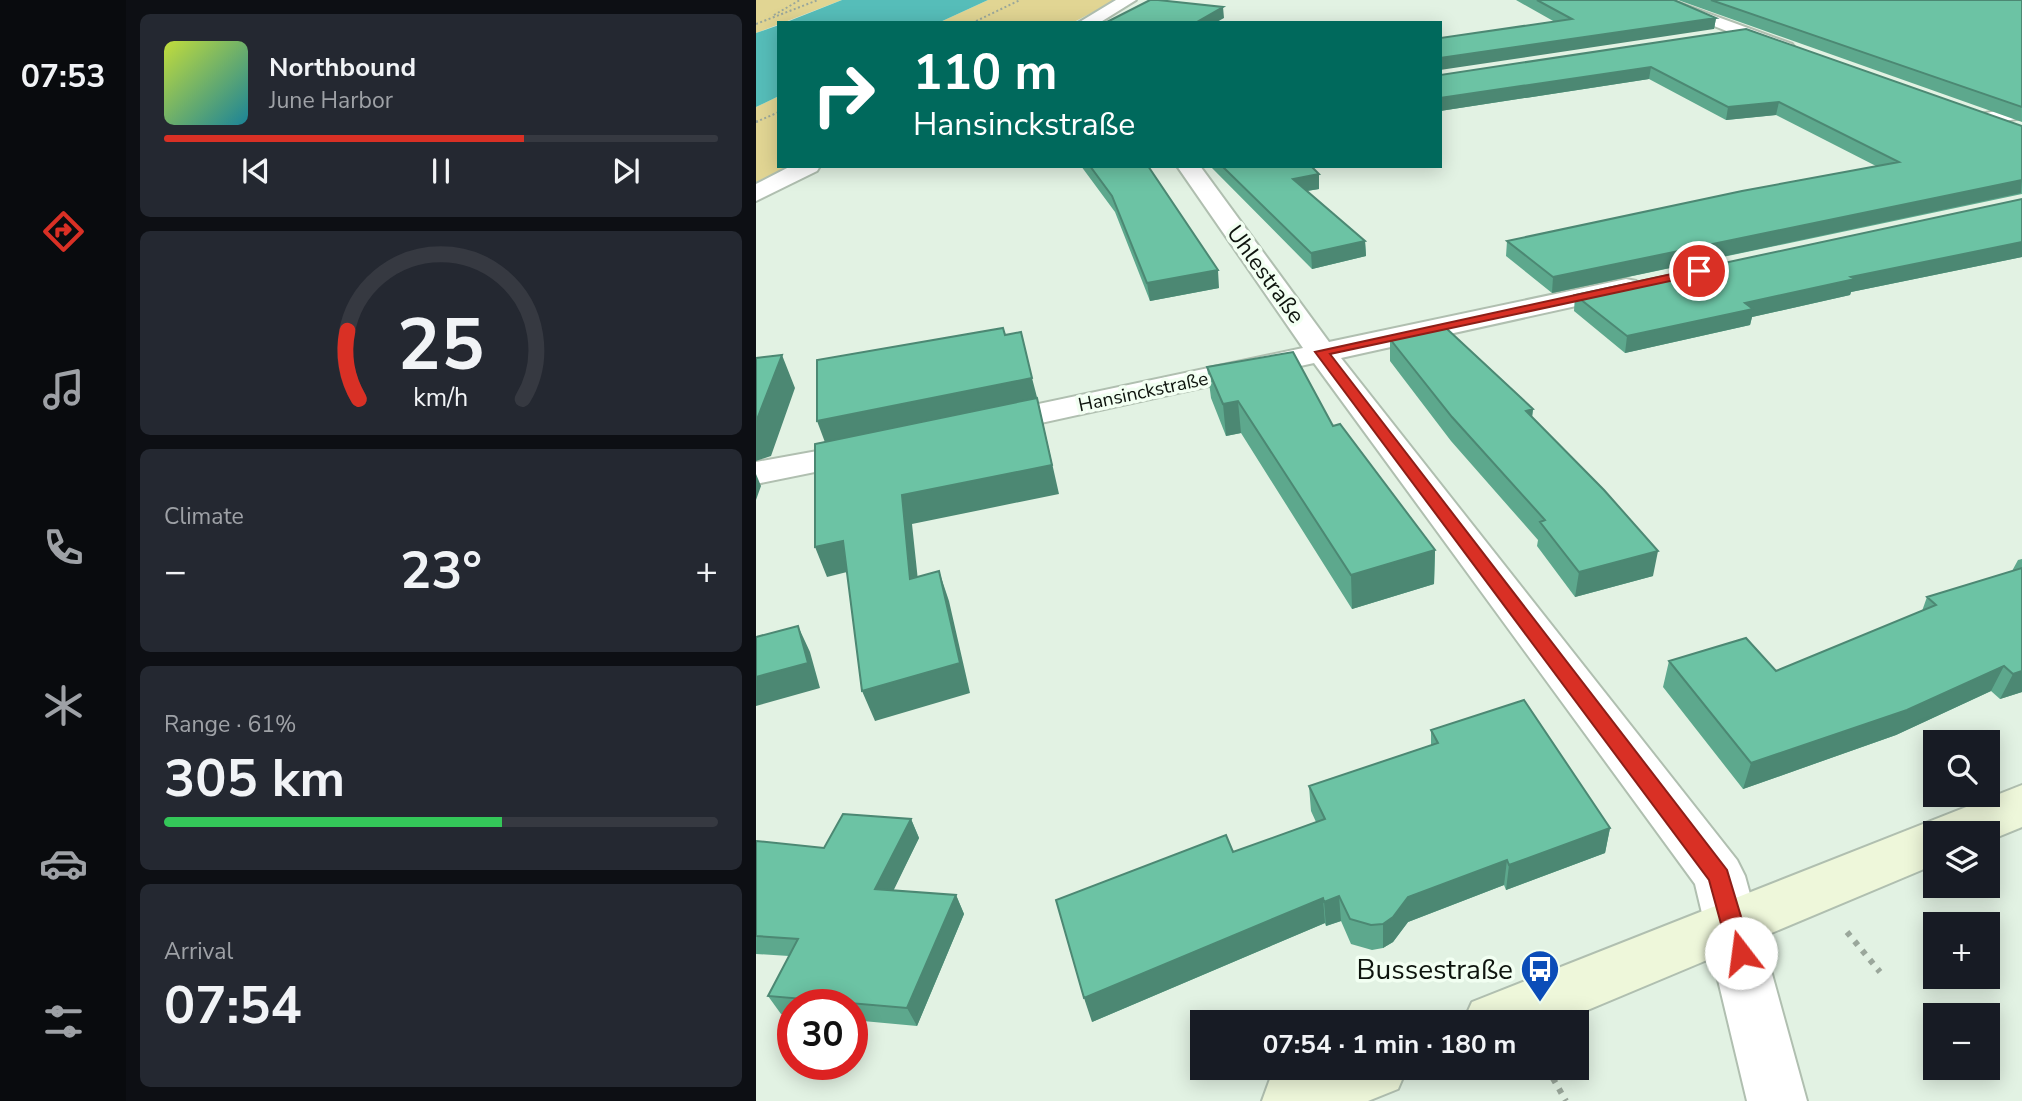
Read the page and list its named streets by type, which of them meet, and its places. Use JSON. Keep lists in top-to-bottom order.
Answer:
{
  "streets": {
    "street": ["Uhlestraße", "Hansinckstraße"]
  },
  "crossings": [
    ["Uhlestraße", "Hansinckstraße"]
  ],
  "places": {
    "bus stop": ["Bussestraße"]
  },
  "page": {
    "tabs": "07:53",
    "turn": ["110 m", "Hansinckstraße"],
    "song": ["Northbound", "June Harbor"],
    "tile": [
      "Climate",
      ["Range · 61%", "305 km"],
      ["Arrival", "07:54"]
    ],
    "heat": ["−", "23°", "+"],
    "map_buttons": ["+", "−"],
    "limit": "30",
    "trip": "07:54 · 1 min · 180 m",
    "gauge": ["25", "km/h"]
  }
}
